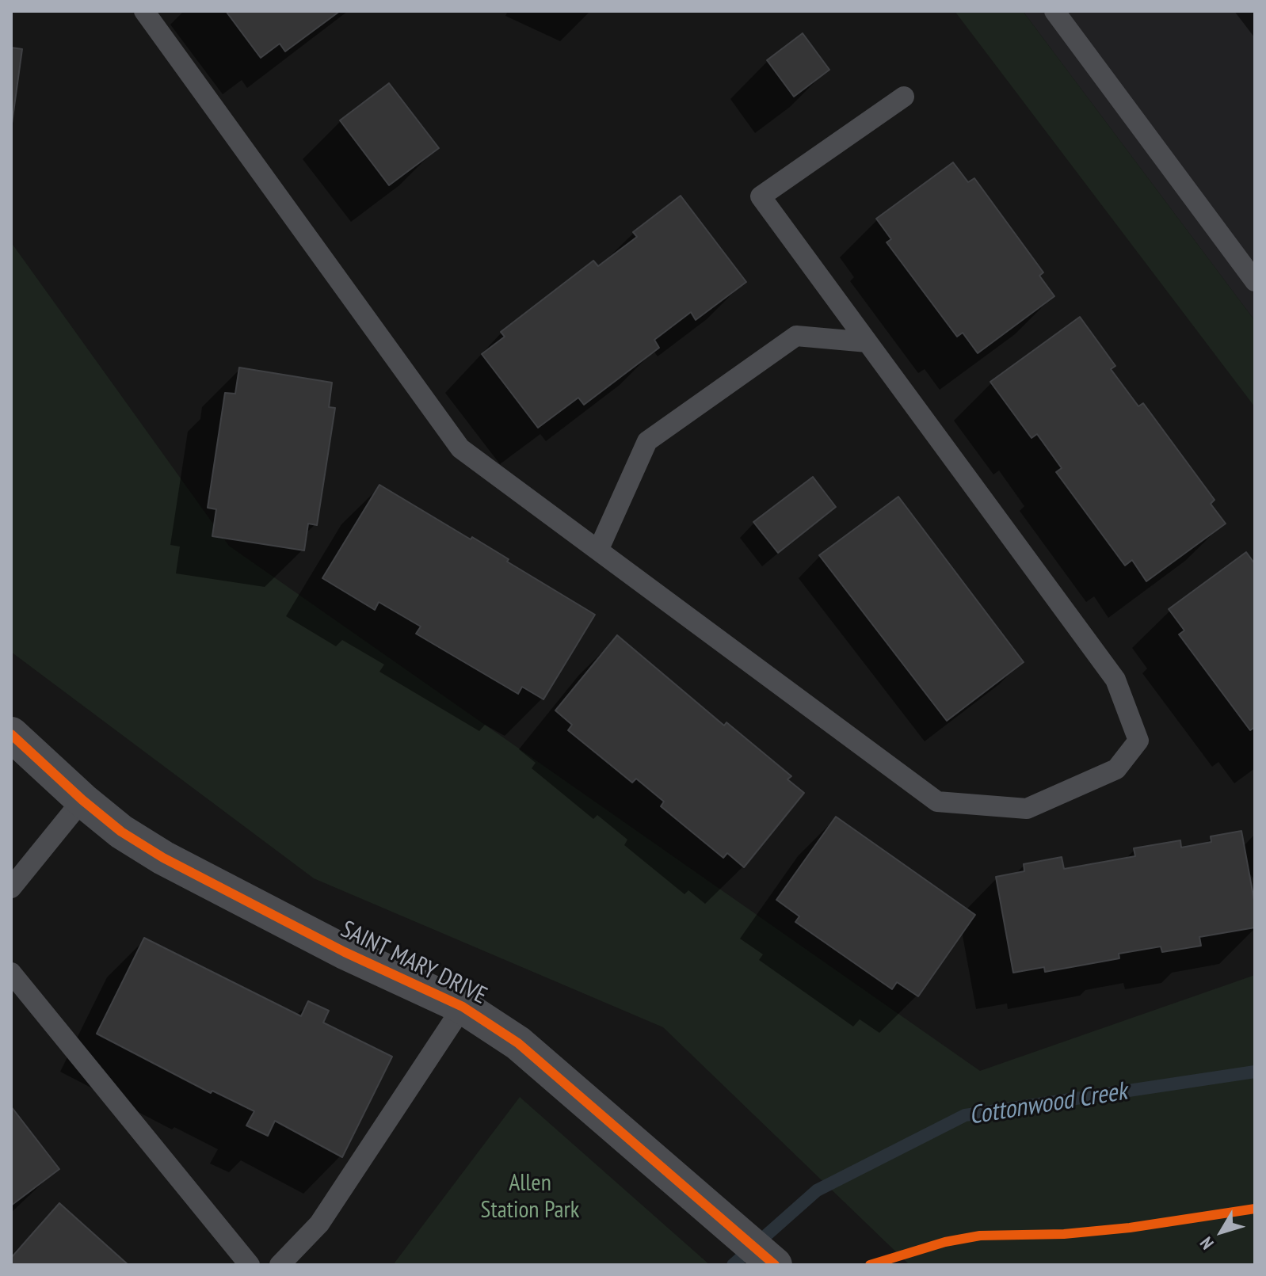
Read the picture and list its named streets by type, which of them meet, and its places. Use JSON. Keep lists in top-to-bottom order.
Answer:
{
  "streets": {
    "street": ["SAINT MARY DRIVE"]
  },
  "water": ["Cottonwood Creek"],
  "parks": ["Allen Station Park"],
  "north": "bottom left"
}
